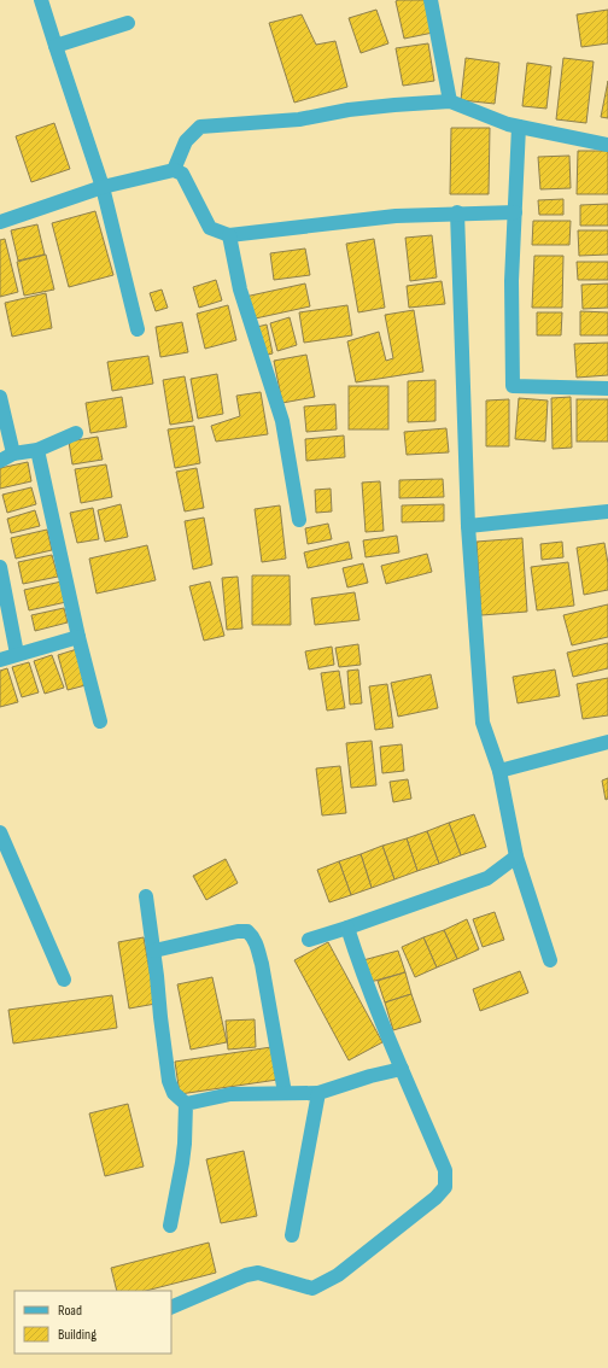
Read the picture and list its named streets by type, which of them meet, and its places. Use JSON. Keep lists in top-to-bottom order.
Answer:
{
  "legend": ["Road", "Building"]
}
